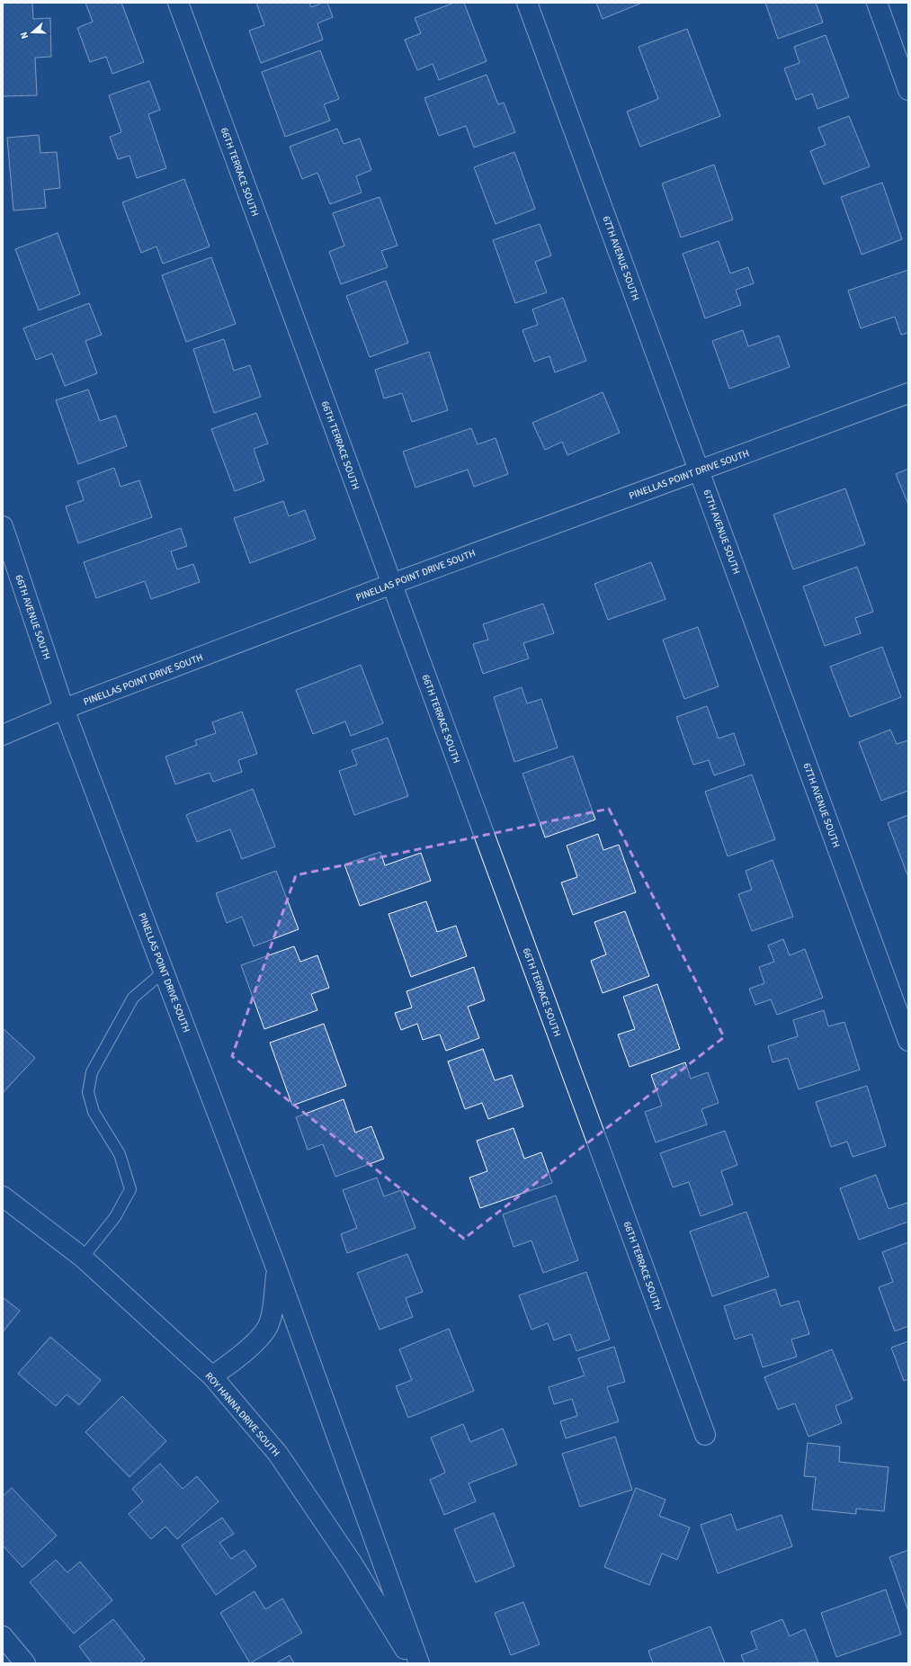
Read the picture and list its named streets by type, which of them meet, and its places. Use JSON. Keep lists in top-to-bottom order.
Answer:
{
  "streets": {
    "street": [
      "66TH TERRACE SOUTH",
      "67TH AVENUE SOUTH",
      "PINELLAS POINT DRIVE SOUTH",
      "66TH AVENUE SOUTH",
      "ROY HANNA DRIVE SOUTH"
    ]
  },
  "crossings": [
    ["66TH TERRACE SOUTH", "PINELLAS POINT DRIVE SOUTH"],
    ["67TH AVENUE SOUTH", "PINELLAS POINT DRIVE SOUTH"],
    ["PINELLAS POINT DRIVE SOUTH", "66TH AVENUE SOUTH"],
    ["PINELLAS POINT DRIVE SOUTH", "ROY HANNA DRIVE SOUTH"]
  ],
  "north": "left"
}
